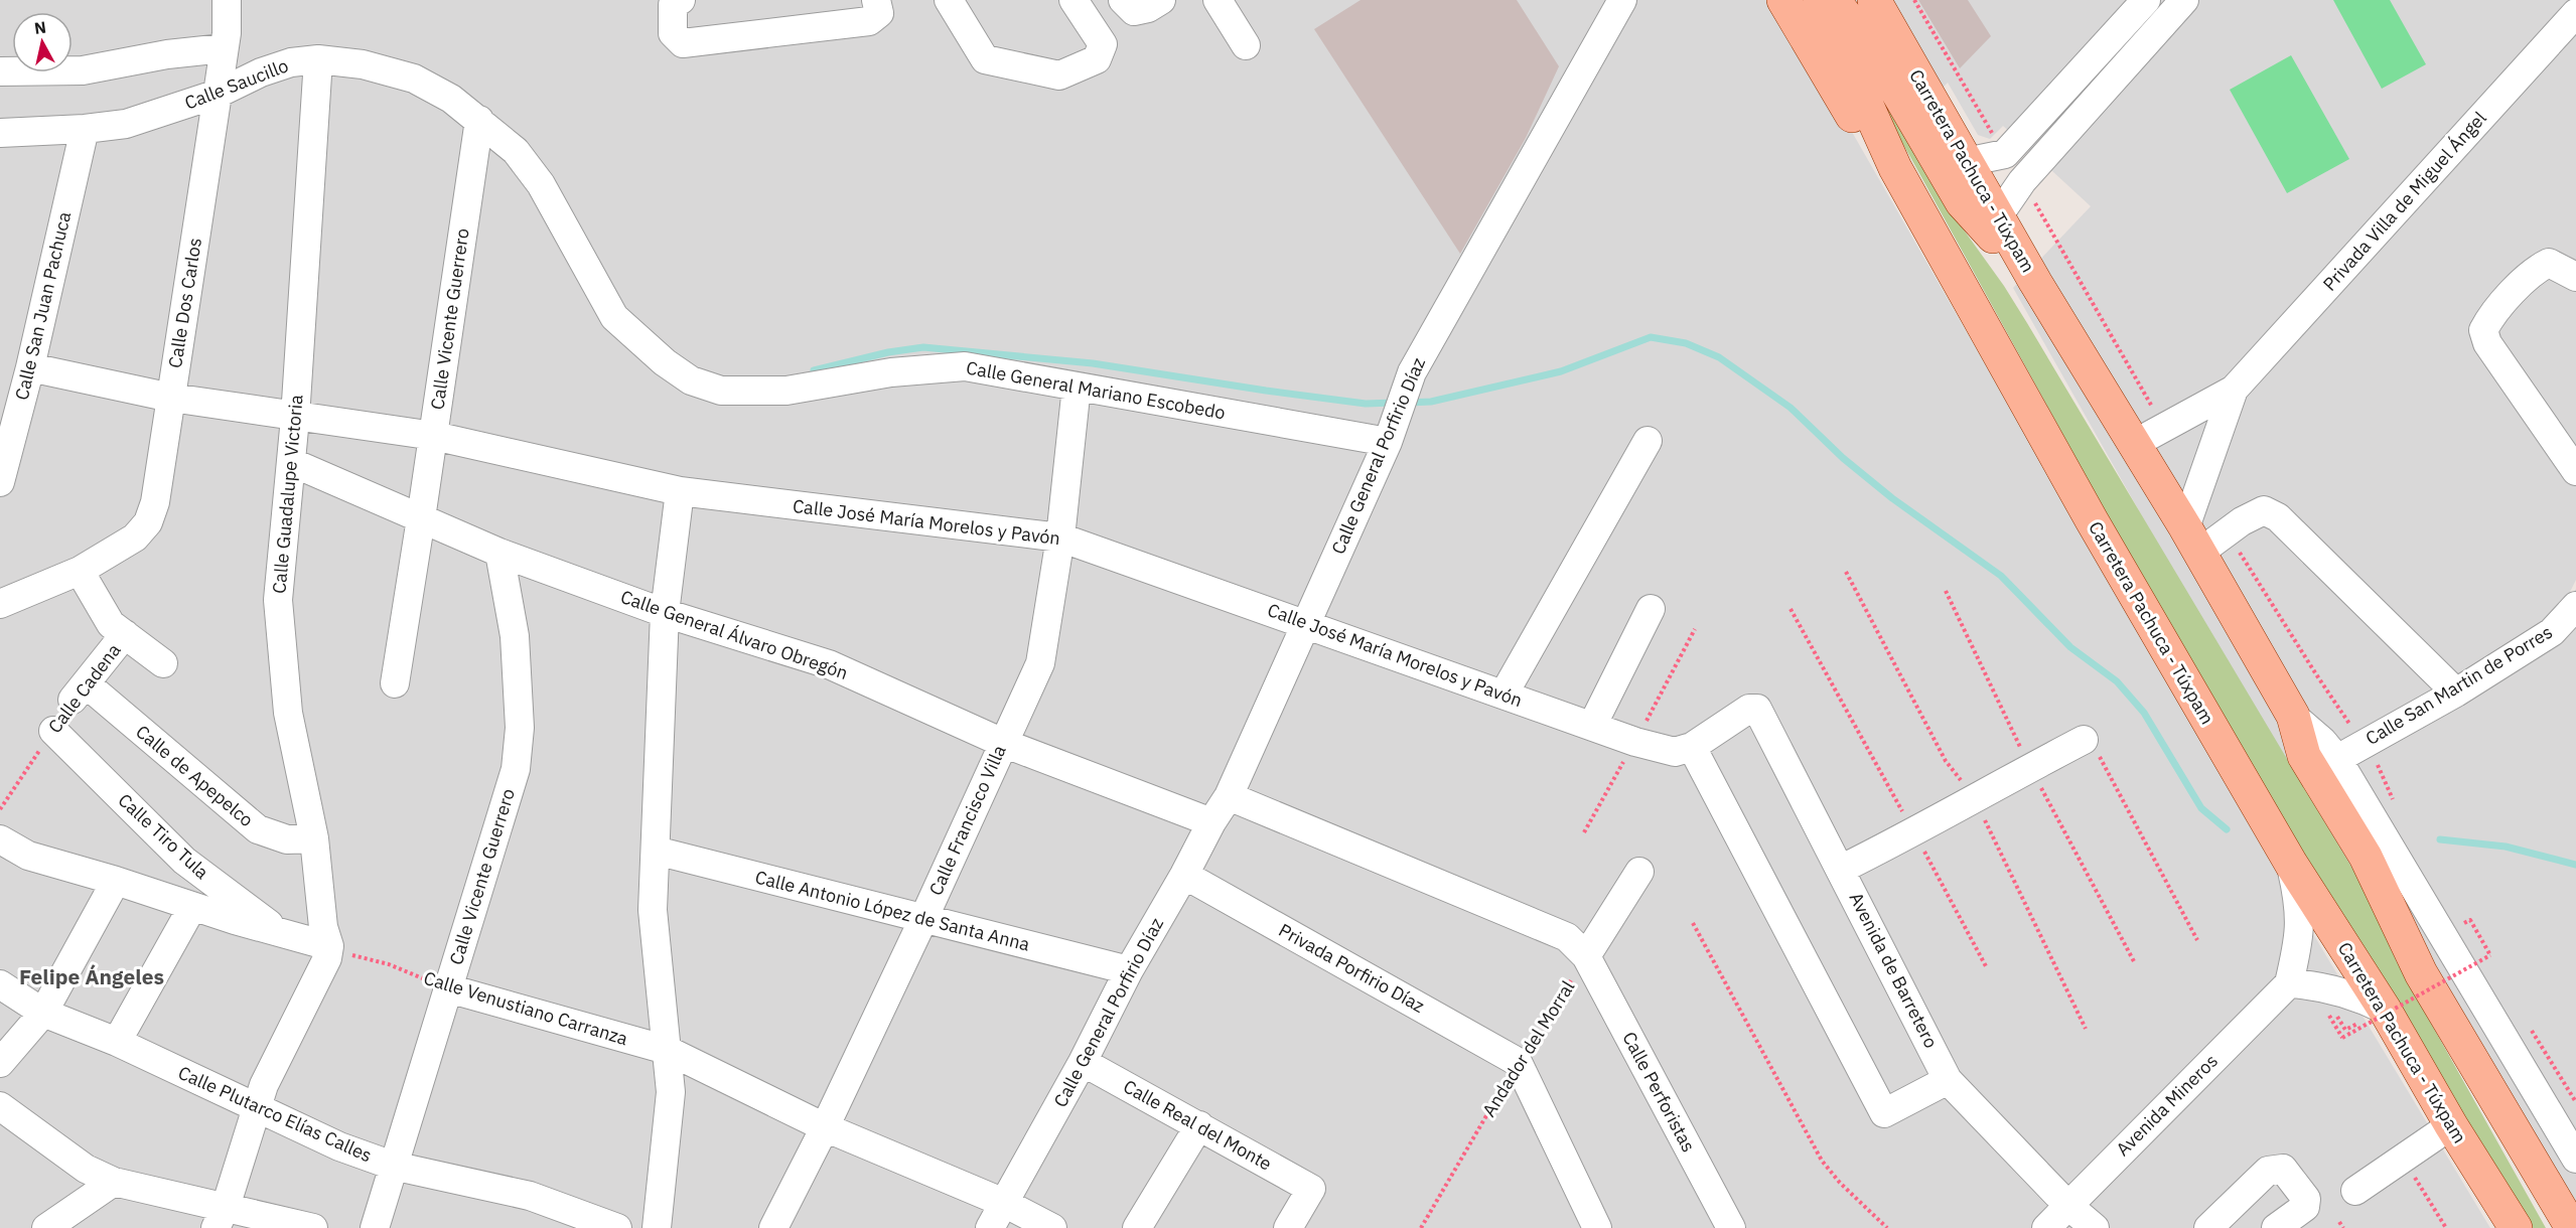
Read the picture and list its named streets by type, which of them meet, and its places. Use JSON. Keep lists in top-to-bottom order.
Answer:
{
  "streets": {
    "main road": ["Carretera Pachuca - Túxpam"],
    "street": [
      "Calle Saucillo",
      "Privada Villa de Miguel Ángel",
      "Calle Dos Carlos",
      "Calle San Juan Pachuca",
      "Calle Vicente Guerrero",
      "Calle General Mariano Escobedo",
      "Calle General Porfirio Díaz",
      "Calle Guadalupe Victoria",
      "Calle José María Morelos y Pavón",
      "Calle General Álvaro Obregón",
      "Calle San Martin de Porres",
      "Calle Cadena",
      "Calle de Apepelco",
      "Calle Francisco Villa",
      "Calle Tiro Tula",
      "Calle Antonio López de Santa Anna",
      "Privada Porfirio Díaz",
      "Avenida de Barretero",
      "Calle Venustiano Carranza",
      "Calle Perforistas",
      "Avenida Mineros",
      "Calle Plutarco Elías Calles",
      "Calle Real del Monte"
    ],
    "path": ["Andador del Morral"]
  },
  "crossings": [
    ["Calle Saucillo", "Calle Dos Carlos"],
    ["Calle Saucillo", "Calle San Juan Pachuca"],
    ["Calle Saucillo", "Calle Vicente Guerrero"],
    ["Calle Saucillo", "Calle General Mariano Escobedo"],
    ["Calle Saucillo", "Calle Guadalupe Victoria"],
    ["Carretera Pachuca - Túxpam", "Privada Villa de Miguel Ángel"],
    ["Carretera Pachuca - Túxpam", "Calle San Martin de Porres"],
    ["Calle Dos Carlos", "Calle Cadena"],
    ["Calle Vicente Guerrero", "Calle José María Morelos y Pavón"],
    ["Calle Vicente Guerrero", "Calle General Álvaro Obregón"],
    ["Calle Vicente Guerrero", "Calle Venustiano Carranza"],
    ["Calle Vicente Guerrero", "Calle Plutarco Elías Calles"],
    ["Calle General Mariano Escobedo", "Calle General Porfirio Díaz"],
    ["Calle General Mariano Escobedo", "Calle Francisco Villa"],
    ["Calle General Porfirio Díaz", "Calle José María Morelos y Pavón"],
    ["Calle General Porfirio Díaz", "Calle General Álvaro Obregón"],
    ["Calle General Porfirio Díaz", "Calle Antonio López de Santa Anna"],
    ["Calle General Porfirio Díaz", "Privada Porfirio Díaz"],
    ["Calle General Porfirio Díaz", "Calle Venustiano Carranza"],
    ["Calle General Porfirio Díaz", "Calle Real del Monte"],
    ["Calle Guadalupe Victoria", "Calle José María Morelos y Pavón"],
    ["Calle Guadalupe Victoria", "Calle General Álvaro Obregón"],
    ["Calle Guadalupe Victoria", "Calle de Apepelco"],
    ["Calle Guadalupe Victoria", "Calle Venustiano Carranza"],
    ["Calle Guadalupe Victoria", "Calle Plutarco Elías Calles"],
    ["Calle José María Morelos y Pavón", "Calle Francisco Villa"],
    ["Calle José María Morelos y Pavón", "Avenida de Barretero"],
    ["Calle General Álvaro Obregón", "Calle Francisco Villa"],
    ["Calle Cadena", "Calle de Apepelco"],
    ["Calle Cadena", "Calle Tiro Tula"],
    ["Calle Francisco Villa", "Calle Antonio López de Santa Anna"],
    ["Calle Francisco Villa", "Calle Venustiano Carranza"],
    ["Privada Porfirio Díaz", "Andador del Morral"],
    ["Avenida de Barretero", "Avenida Mineros"],
    ["Andador del Morral", "Calle Perforistas"]
  ],
  "districts": ["Felipe Ángeles"],
  "north": "top"
}
